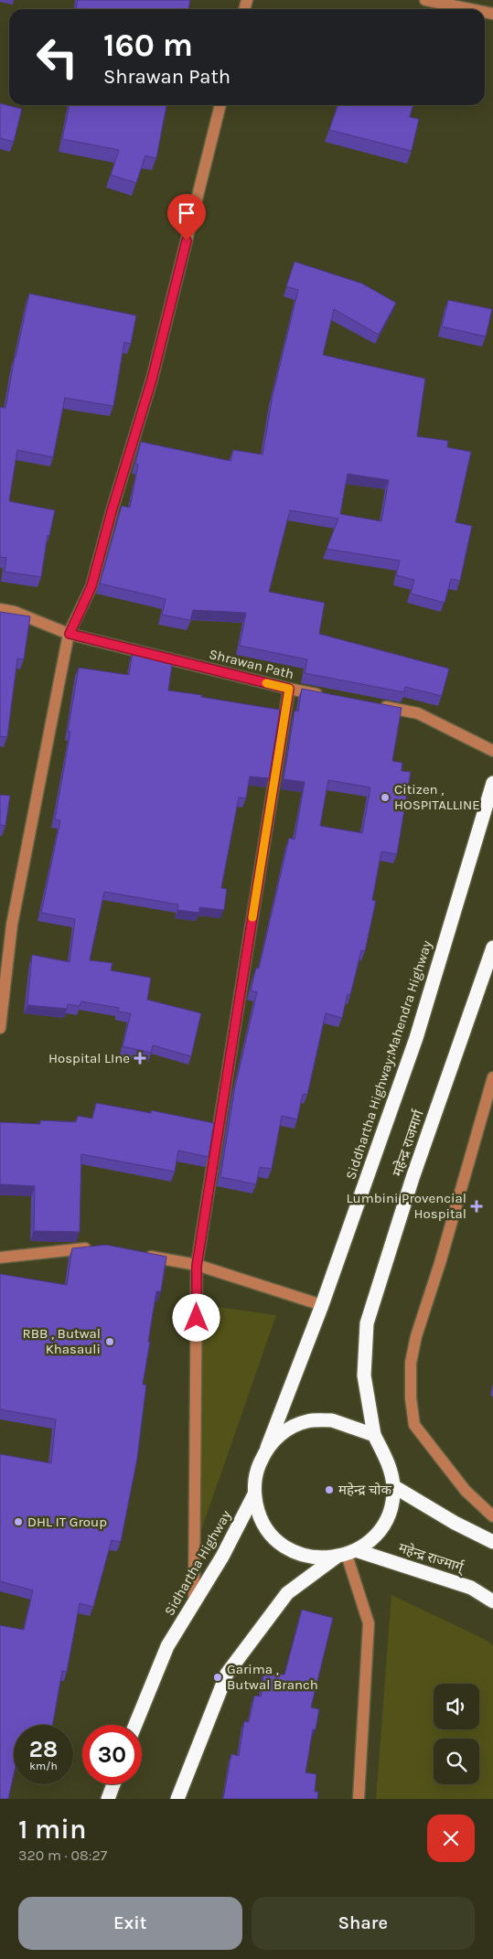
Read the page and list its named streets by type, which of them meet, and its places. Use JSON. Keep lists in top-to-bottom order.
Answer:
{
  "streets": {
    "highway": [
      "Siddhartha Highway;Mahendra Highway",
      "महेन्द्र राजमार्ग",
      "महेन्द्र राज्मार्ग्",
      "Sidhartha Highway"
    ],
    "street": ["Shrawan Path"]
  },
  "crossings": [
    ["Siddhartha Highway;Mahendra Highway", "महेन्द्र राजमार्ग"],
    ["Siddhartha Highway;Mahendra Highway", "महेन्द्र राज्मार्ग्"],
    ["Siddhartha Highway;Mahendra Highway", "Sidhartha Highway"],
    ["महेन्द्र राजमार्ग", "महेन्द्र राज्मार्ग्"],
    ["महेन्द्र राजमार्ग", "Sidhartha Highway"],
    ["महेन्द्र राज्मार्ग्", "Sidhartha Highway"]
  ],
  "places": {
    "other": [
      "Citizen , HOSPITALLINE",
      "RBB , Butwal Khasauli",
      "महेन्द्र चोक",
      "DHL IT Group",
      "Garima , Butwal Branch"
    ],
    "health": ["Hospital LIne", "Lumbini Provencial Hospital"]
  },
  "page": {
    "turn": ["160 m", "Shrawan Path"],
    "speed": "28 km/h",
    "limit": "30",
    "heading": ["1 min", "320 m · 08:27"],
    "buttons": ["Exit", "Share"]
  }
}
